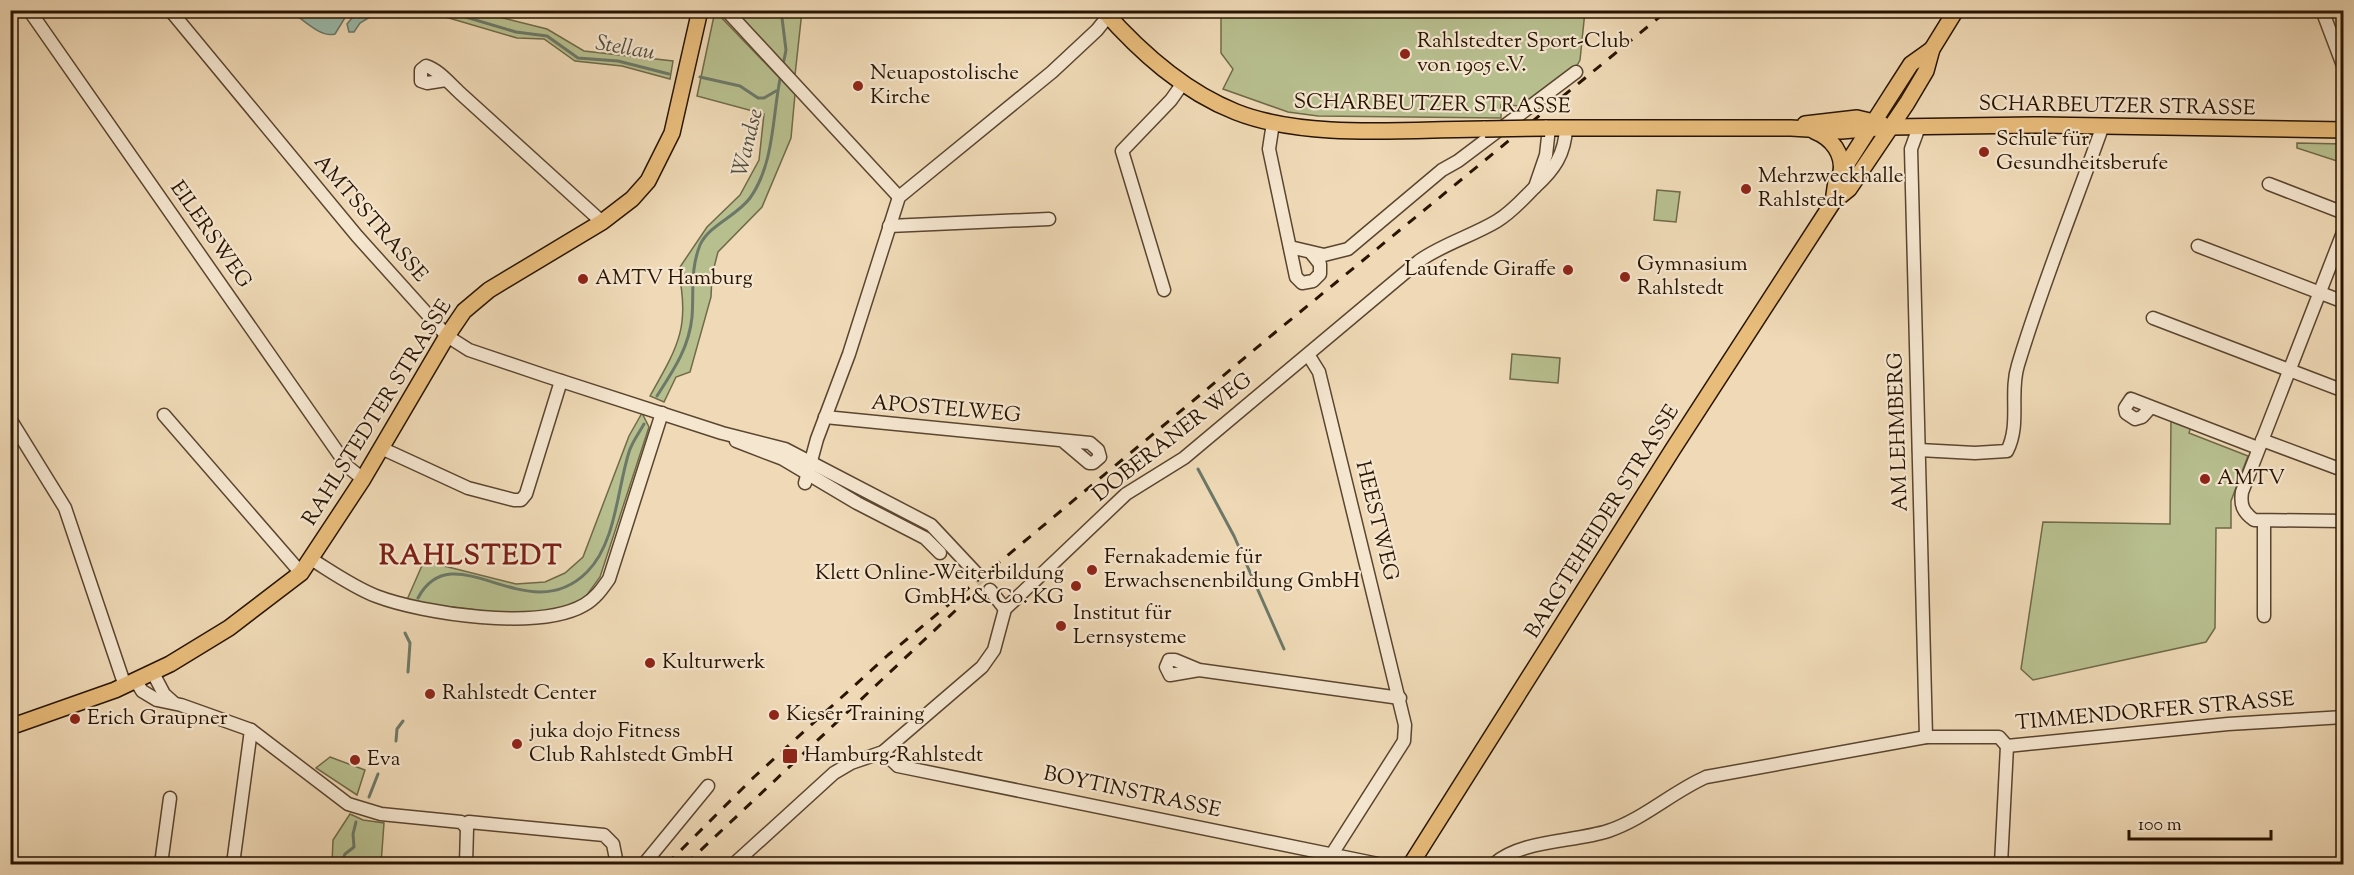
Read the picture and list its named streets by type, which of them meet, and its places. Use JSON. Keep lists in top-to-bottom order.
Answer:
{
  "streets": {
    "main road": ["SCHARBEUTZER STRASSE", "RAHLSTEDTER STRASSE", "BARGTEHEIDER STRASSE"],
    "street": [
      "AMTSSTRASSE",
      "EILERSWEG",
      "APOSTELWEG",
      "AM LEHMBERG",
      "DOBERANER WEG",
      "HEESTWEG",
      "TIMMENDORFER STRASSE",
      "BOYTINSTRASSE"
    ]
  },
  "crossings": [
    ["SCHARBEUTZER STRASSE", "AM LEHMBERG"],
    ["SCHARBEUTZER STRASSE", "DOBERANER WEG"],
    ["SCHARBEUTZER STRASSE", "BARGTEHEIDER STRASSE"],
    ["AMTSSTRASSE", "RAHLSTEDTER STRASSE"],
    ["EILERSWEG", "RAHLSTEDTER STRASSE"],
    ["AM LEHMBERG", "TIMMENDORFER STRASSE"],
    ["DOBERANER WEG", "HEESTWEG"],
    ["HEESTWEG", "BOYTINSTRASSE"]
  ],
  "districts": ["RAHLSTEDT"],
  "water": ["Stellau", "Wandse"],
  "places": {
    "other": [
      "Rahlstedter Sport-Club von 1905 e.V.",
      "Neuapostolische Kirche",
      "Schule für Gesundheitsberufe",
      "Mehrzweckhalle Rahlstedt",
      "Laufende Giraffe",
      "Gymnasium Rahlstedt",
      "AMTV Hamburg",
      "AMTV",
      "Fernakademie für Erwachsenenbildung GmbH",
      "Klett Online-Weiterbildung GmbH & Co. KG",
      "Institut für Lernsysteme",
      "Kulturwerk",
      "Rahlstedt Center",
      "Kieser Training",
      "Erich Graupner",
      "juka dojo Fitness Club Rahlstedt GmbH",
      "Eva"
    ],
    "transit": ["Hamburg-Rahlstedt"]
  },
  "scale_bar": "100 m"
}
